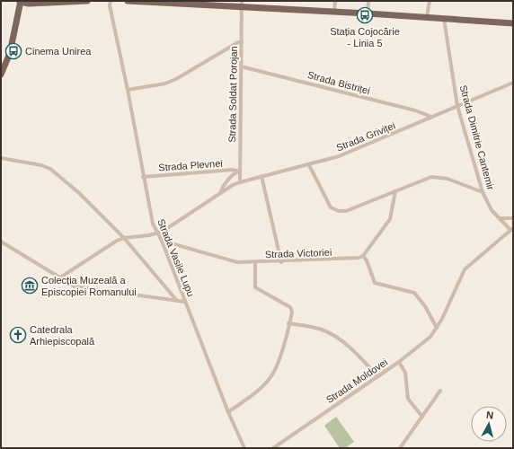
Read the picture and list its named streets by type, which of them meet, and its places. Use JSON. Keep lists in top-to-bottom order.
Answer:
{
  "streets": {
    "street": [
      "Strada Bistriței",
      "Strada Soldat Porojan",
      "Strada Griviței",
      "Strada Dimitrie Cantemir",
      "Strada Plevnei",
      "Strada Victoriei",
      "Strada Vasile Lupu",
      "Strada Moldovei"
    ]
  },
  "crossings": [
    ["Strada Bistriței", "Strada Soldat Porojan"],
    ["Strada Bistriței", "Strada Griviței"],
    ["Strada Soldat Porojan", "Strada Griviței"],
    ["Strada Soldat Porojan", "Strada Plevnei"],
    ["Strada Griviței", "Strada Dimitrie Cantemir"],
    ["Strada Griviței", "Strada Plevnei"],
    ["Strada Griviței", "Strada Vasile Lupu"],
    ["Strada Dimitrie Cantemir", "Strada Moldovei"],
    ["Strada Plevnei", "Strada Vasile Lupu"],
    ["Strada Victoriei", "Strada Vasile Lupu"]
  ],
  "places": {
    "bus stop": ["Stația Cojocărie - Linia 5", "Cinema Unirea"],
    "museum": ["Colecția Muzeală a Episcopiei Romanului"],
    "church": ["Catedrala Arhiepiscopală"]
  },
  "north": "top"
}
